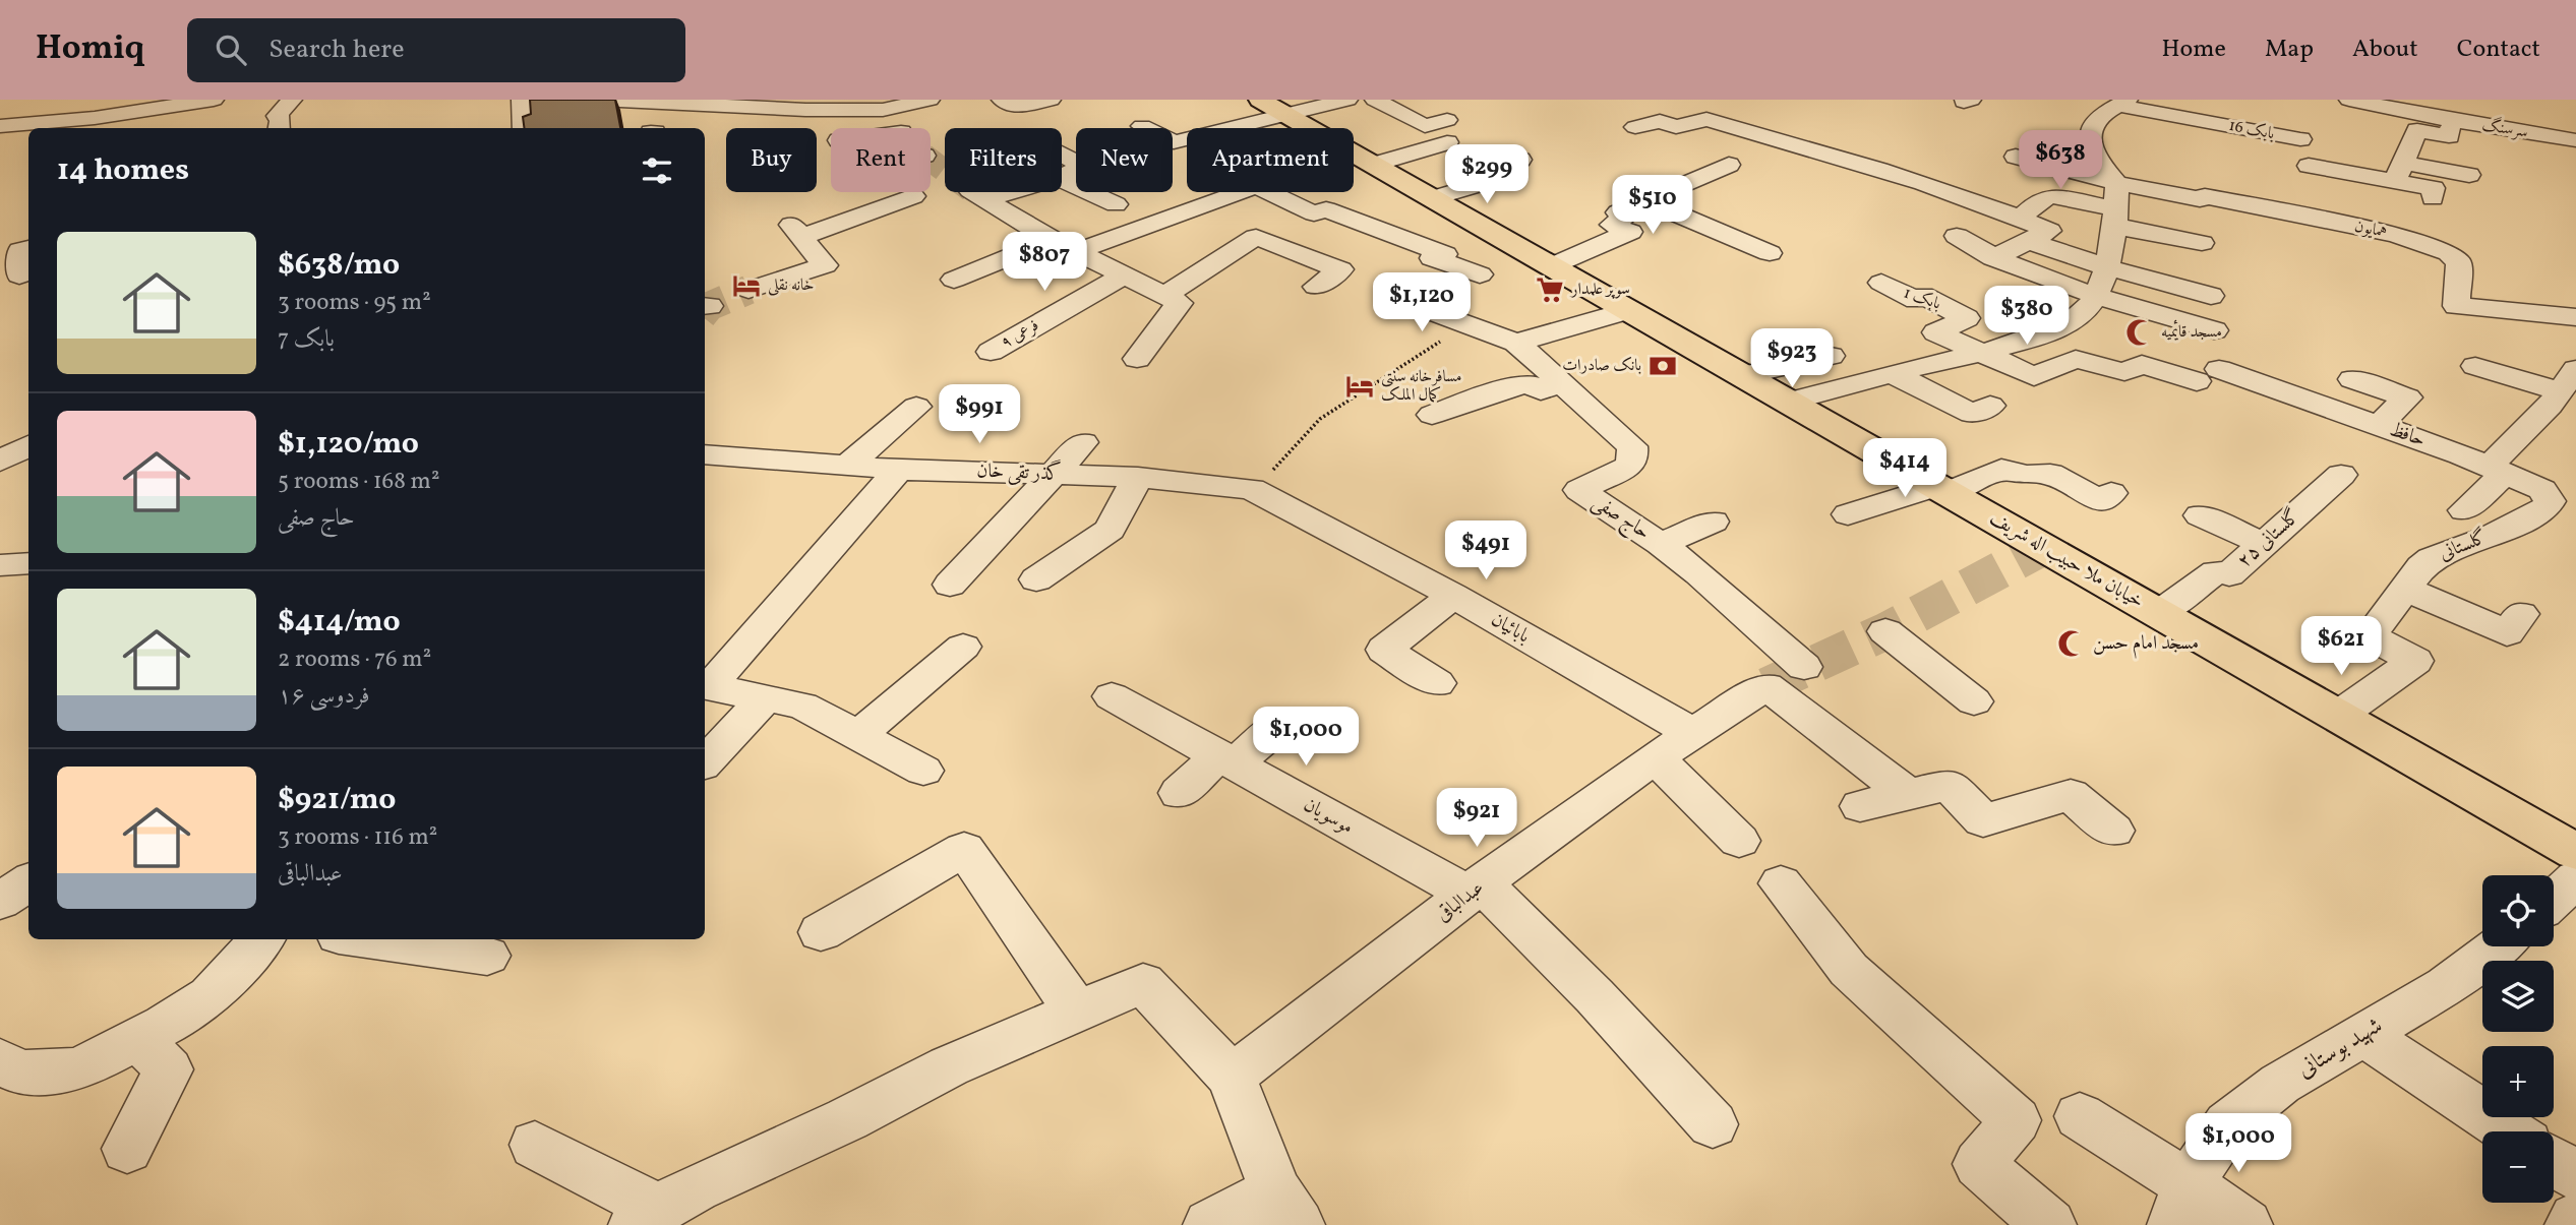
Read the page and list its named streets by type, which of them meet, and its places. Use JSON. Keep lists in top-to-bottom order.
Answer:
{
  "streets": {
    "main road": ["خیابان ملا حبیب اله شریف"],
    "street": [
      "سرسنگ",
      "بابک 16",
      "همایون",
      "بابک 1",
      "فرعی ۹",
      "حافظ",
      "گذر تقی خان",
      "حاج صفی",
      "گلستانی ۲۵",
      "گلستانی",
      "بابائیان",
      "موسویان",
      "عبدالباقی",
      "شهید بوستانی"
    ]
  },
  "crossings": [
    ["بابک 1", "حافظ"],
    ["حافظ", "گلستانی"],
    ["گذر تقی خان", "بابائیان"],
    ["گلستانی ۲۵", "خیابان ملا حبیب اله شریف"],
    ["گلستانی", "خیابان ملا حبیب اله شریف"],
    ["بابائیان", "عبدالباقی"],
    ["موسویان", "عبدالباقی"]
  ],
  "places": {
    "hotel": ["خانه نقلی", "مسافرخانه سنتی کمال الملک"],
    "supermarket": ["سوپر علمدار"],
    "mosque": ["مسجد قایٔمیه", "مسجد امام حسن"],
    "bank": ["بانک صادرات"]
  },
  "page": {
    "header": "Homiq",
    "search": "Search here",
    "nav": [
      "Home",
      "Map",
      "About",
      "Contact"
    ],
    "chip": [
      "Buy",
      "Rent",
      "Filters",
      "New",
      "Apartment"
    ],
    "heading": "14 homes",
    "price": [
      "$638",
      "$299",
      "$510",
      "$807",
      "$1,120",
      "$380",
      "$923",
      "$991",
      "$414",
      "$491",
      "$621",
      "$1,000",
      "$921",
      "$1,000"
    ],
    "list": [
      {
        "name": "$638/mo",
        "note": "3 rooms · 95 m² · بابک 7"
      },
      {
        "name": "$1,120/mo",
        "note": "5 rooms · 168 m² · حاج صفی"
      },
      {
        "name": "$414/mo",
        "note": "2 rooms · 76 m² · فردوسی ۱۶"
      },
      {
        "name": "$921/mo",
        "note": "3 rooms · 116 m² · عبدالباقی"
      }
    ],
    "map_buttons": ["+", "−"]
  }
}
